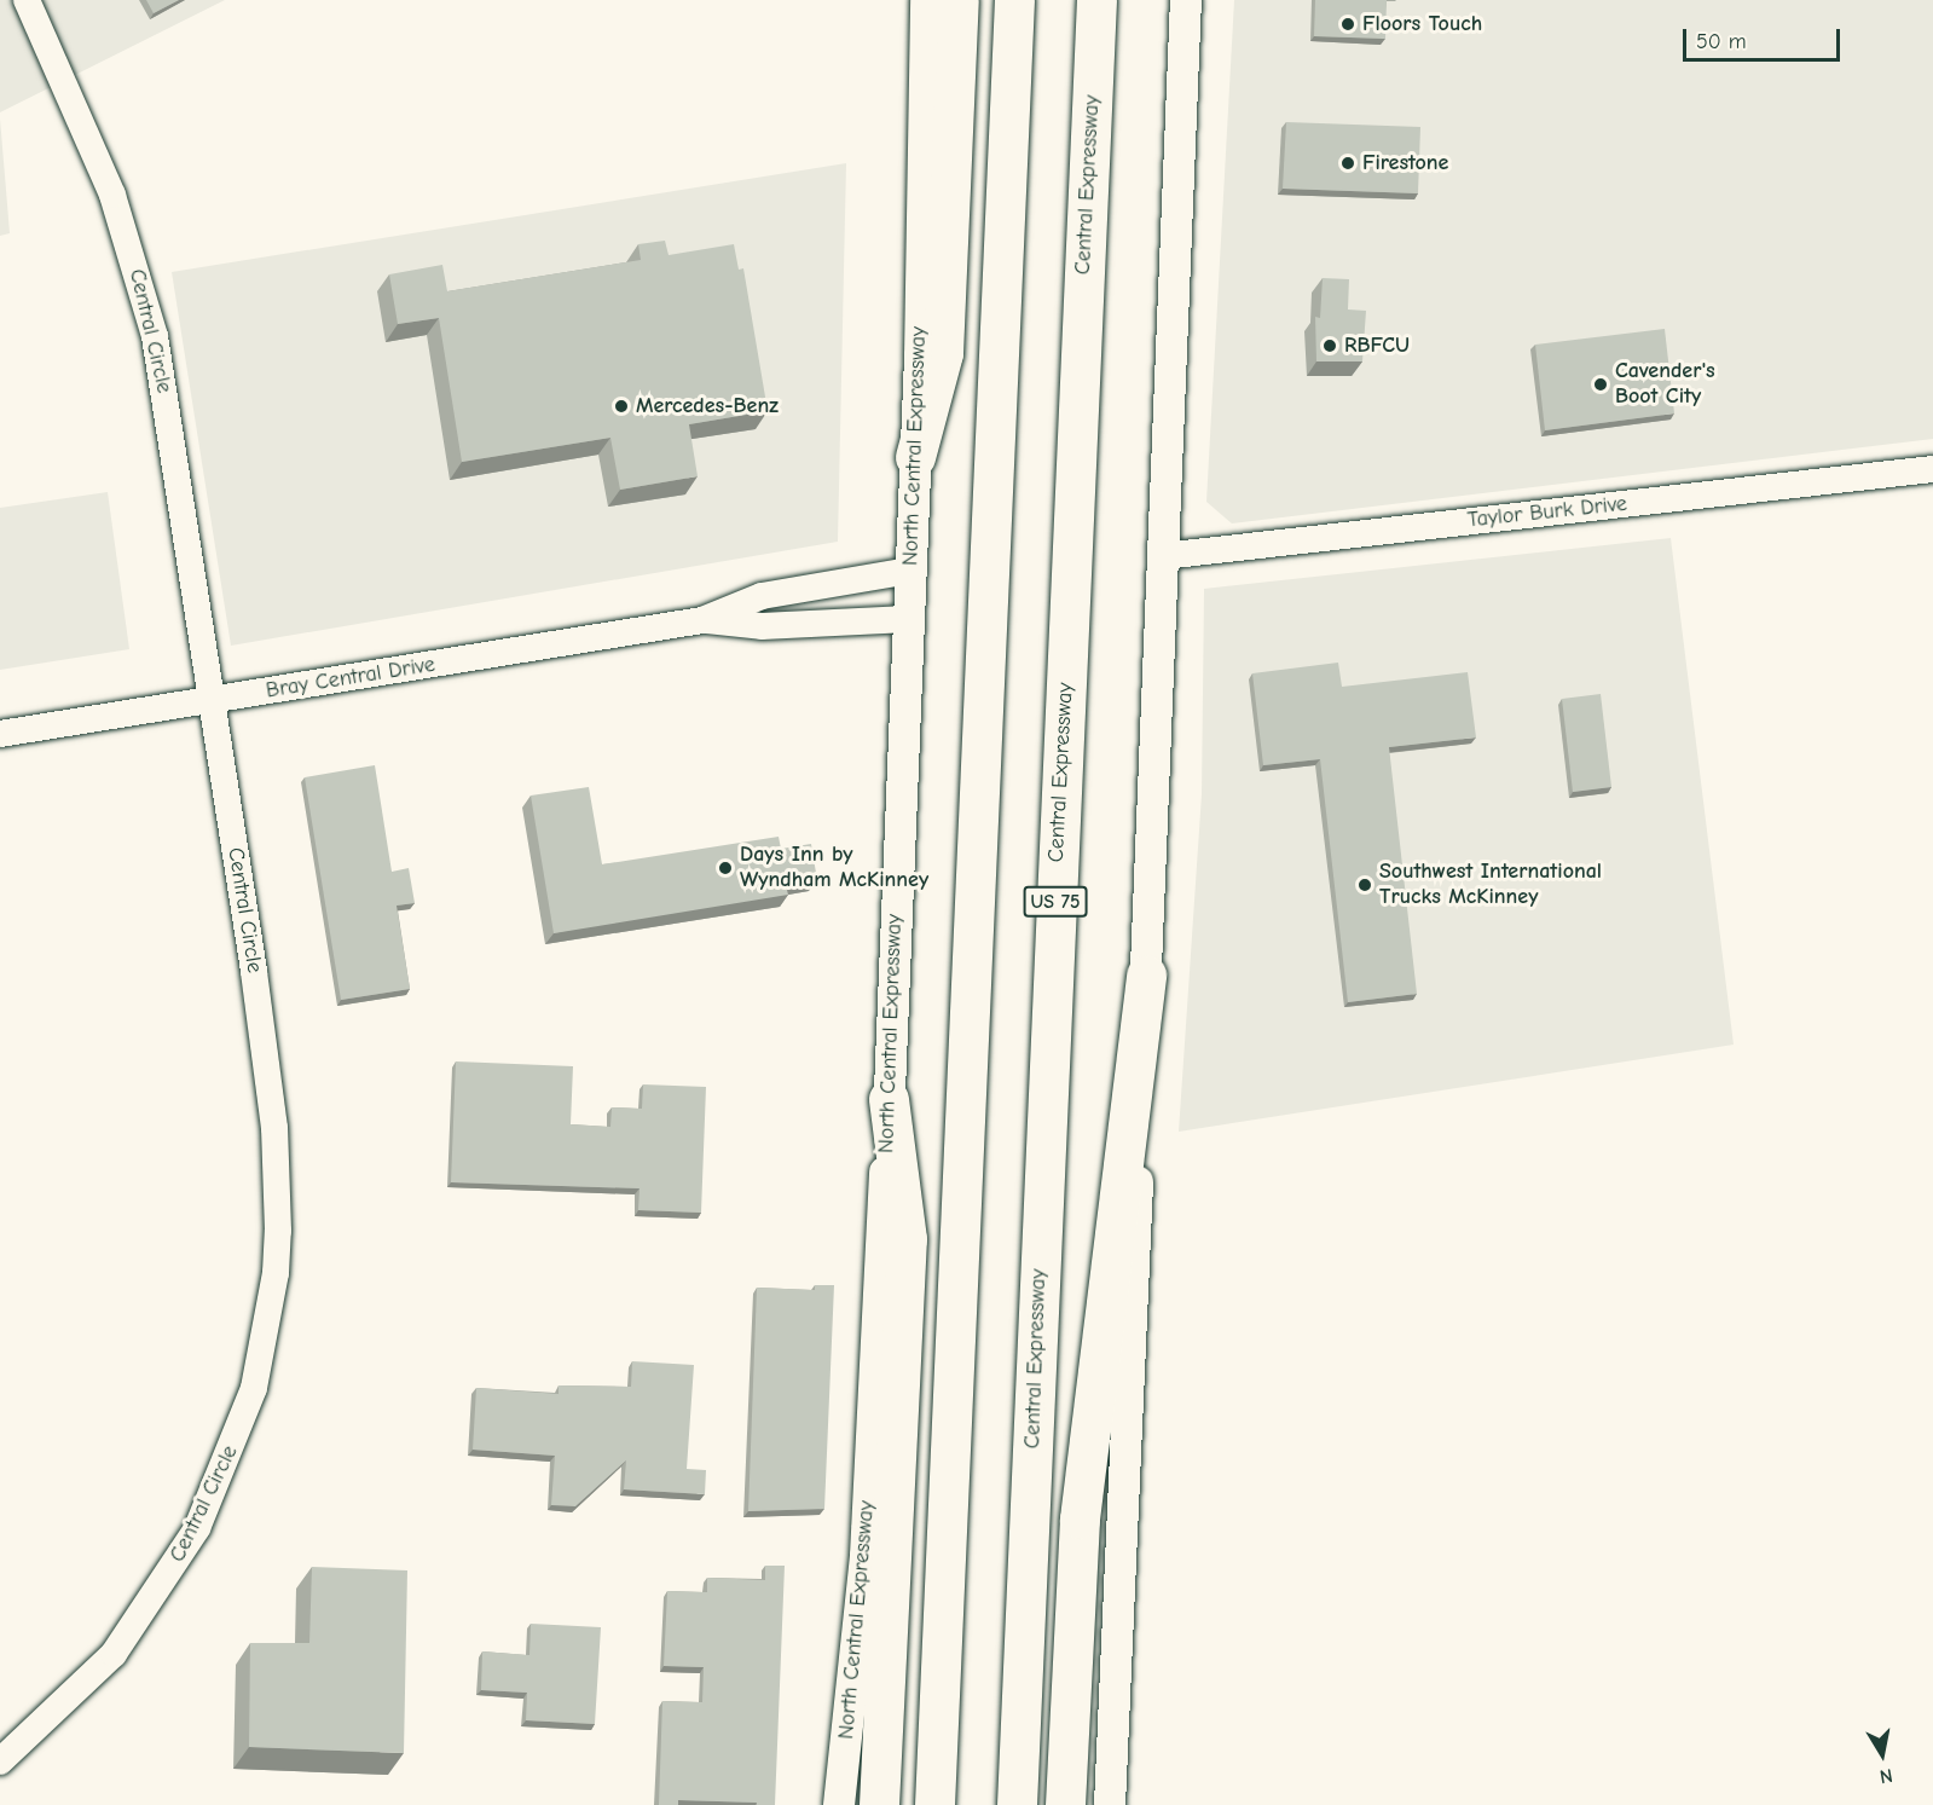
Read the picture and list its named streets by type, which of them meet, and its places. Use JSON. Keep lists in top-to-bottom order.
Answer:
{
  "streets": {
    "highway": ["Central Expressway", "US 75"],
    "main road": ["North Central Expressway"],
    "street": ["Central Circle", "Taylor Burk Drive", "Bray Central Drive"]
  },
  "crossings": [
    ["Central Circle", "Bray Central Drive"],
    ["North Central Expressway", "Bray Central Drive"]
  ],
  "places": [
    "Floors Touch",
    "Firestone",
    "RBFCU",
    "Cavender's Boot City",
    "Mercedes-Benz",
    "Days Inn by Wyndham McKinney",
    "Southwest International Trucks McKinney"
  ],
  "scale_bar": "50 m",
  "north": "bottom"
}
